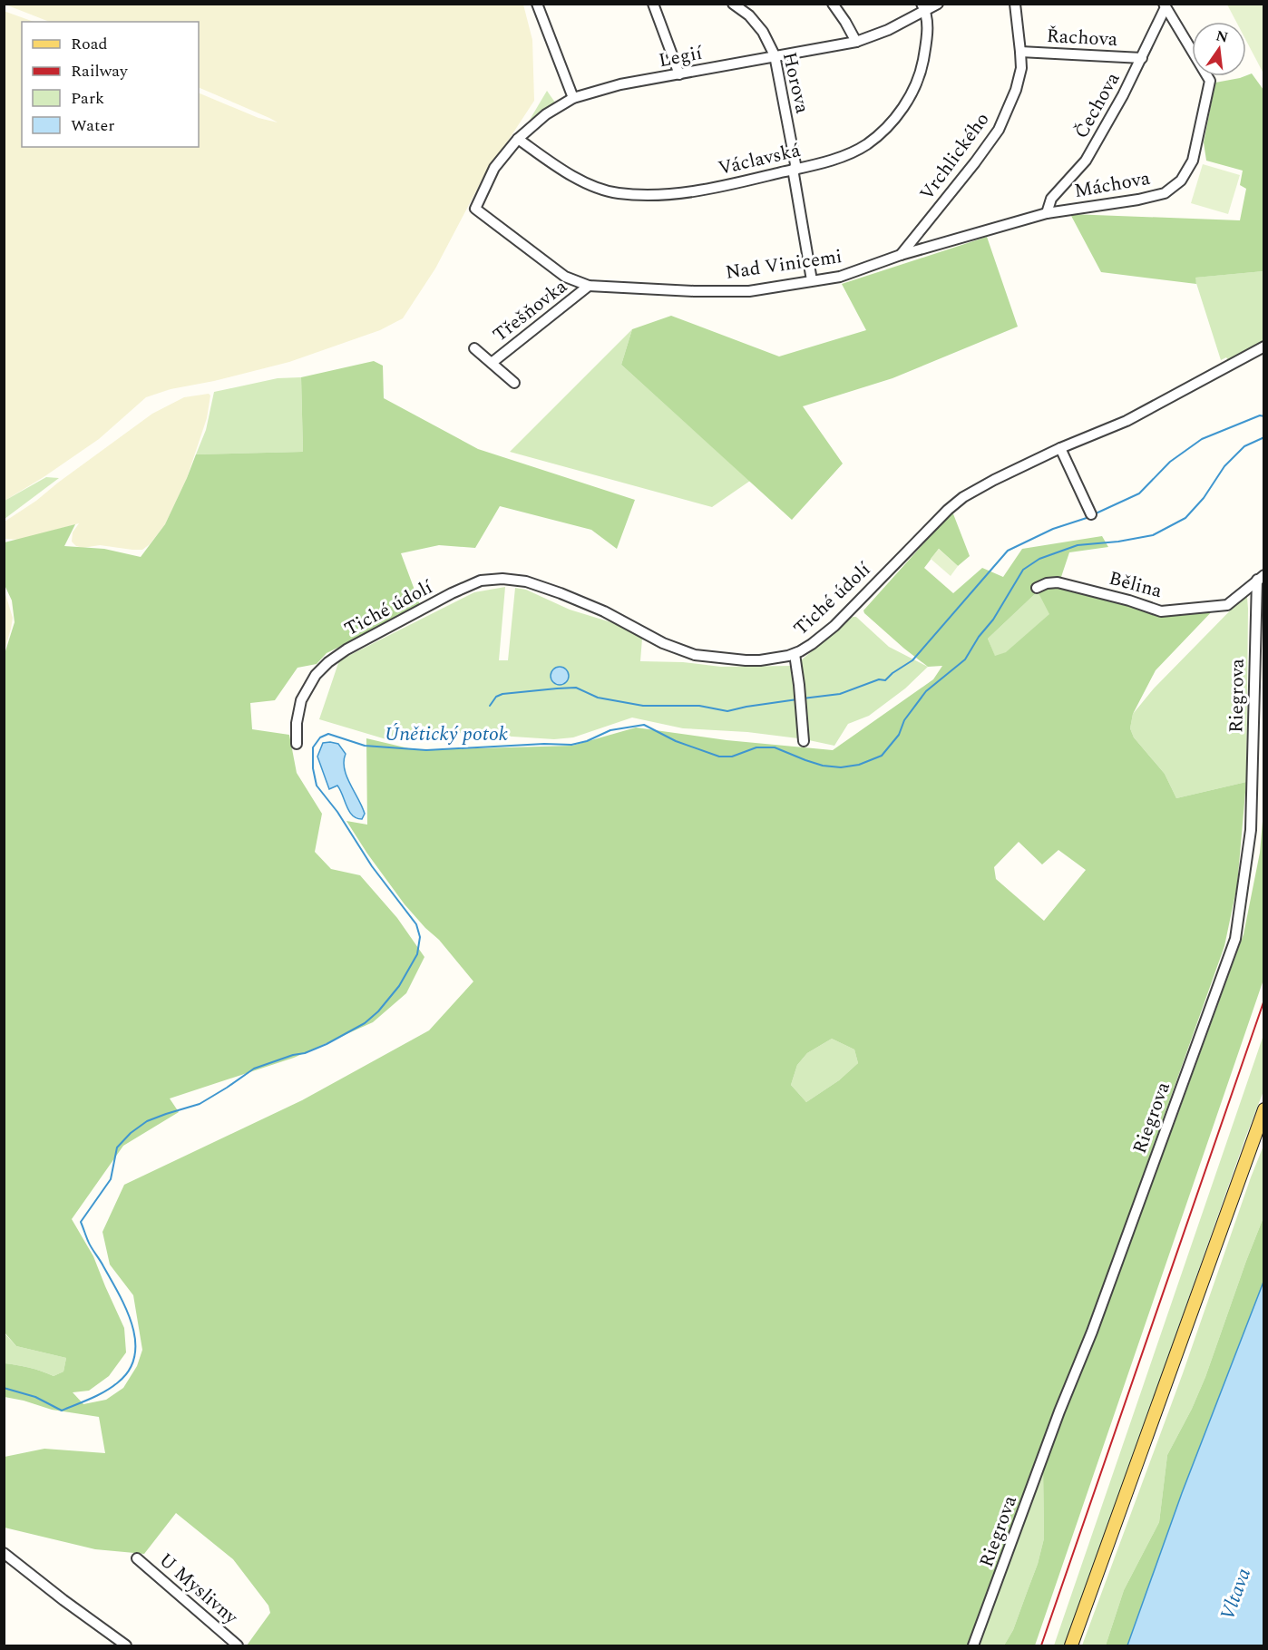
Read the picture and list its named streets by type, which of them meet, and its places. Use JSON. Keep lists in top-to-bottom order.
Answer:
{
  "streets": {
    "street": [
      "Řachova",
      "Legií",
      "Horova",
      "Čechova",
      "Vrchlického",
      "Václavská",
      "Máchova",
      "Nad Vinicemi",
      "Třešňovka",
      "Bělina",
      "Tiché údolí",
      "Riegrova",
      "U Myslivny"
    ]
  },
  "crossings": [
    ["Řachova", "Čechova"],
    ["Řachova", "Vrchlického"],
    ["Legií", "Horova"],
    ["Legií", "Václavská"],
    ["Legií", "Nad Vinicemi"],
    ["Horova", "Václavská"],
    ["Horova", "Nad Vinicemi"],
    ["Čechova", "Máchova"],
    ["Čechova", "Nad Vinicemi"],
    ["Vrchlického", "Nad Vinicemi"],
    ["Máchova", "Nad Vinicemi"],
    ["Nad Vinicemi", "Třešňovka"],
    ["Bělina", "Riegrova"]
  ],
  "water": ["Únětický potok", "Vltava"],
  "legend": [
    "Road",
    "Railway",
    "Park",
    "Water"
  ],
  "north": "top"
}
